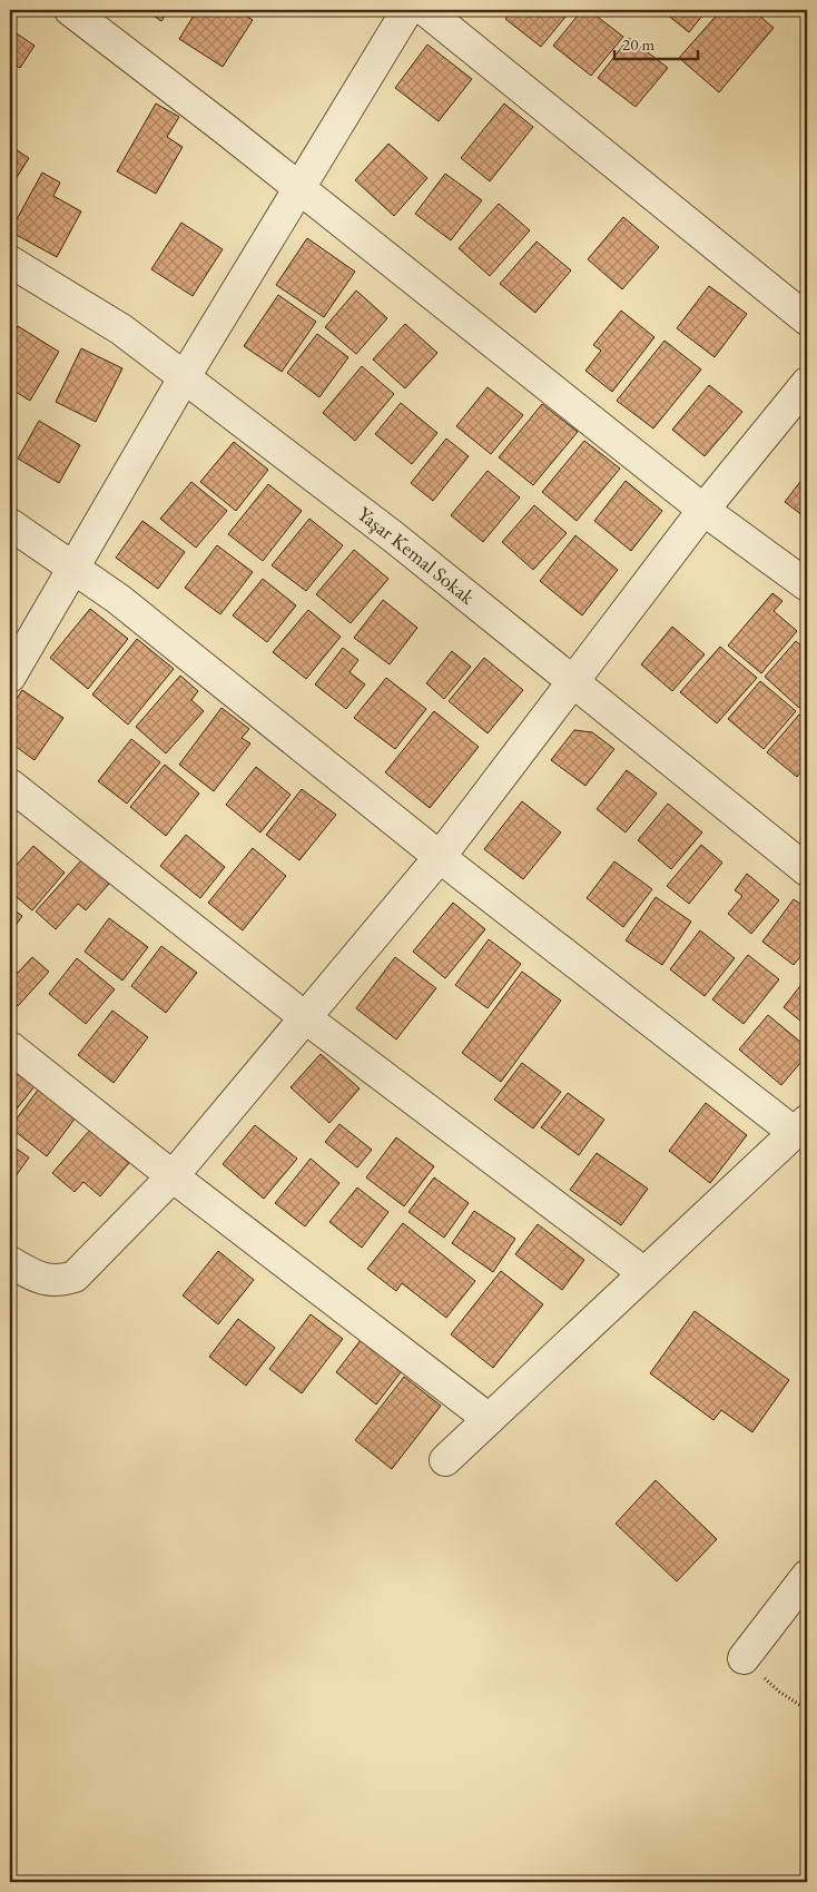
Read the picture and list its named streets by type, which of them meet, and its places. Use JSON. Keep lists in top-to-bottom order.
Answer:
{
  "streets": {
    "street": ["Yaşar Kemal Sokak"]
  },
  "scale_bar": "20 m"
}
